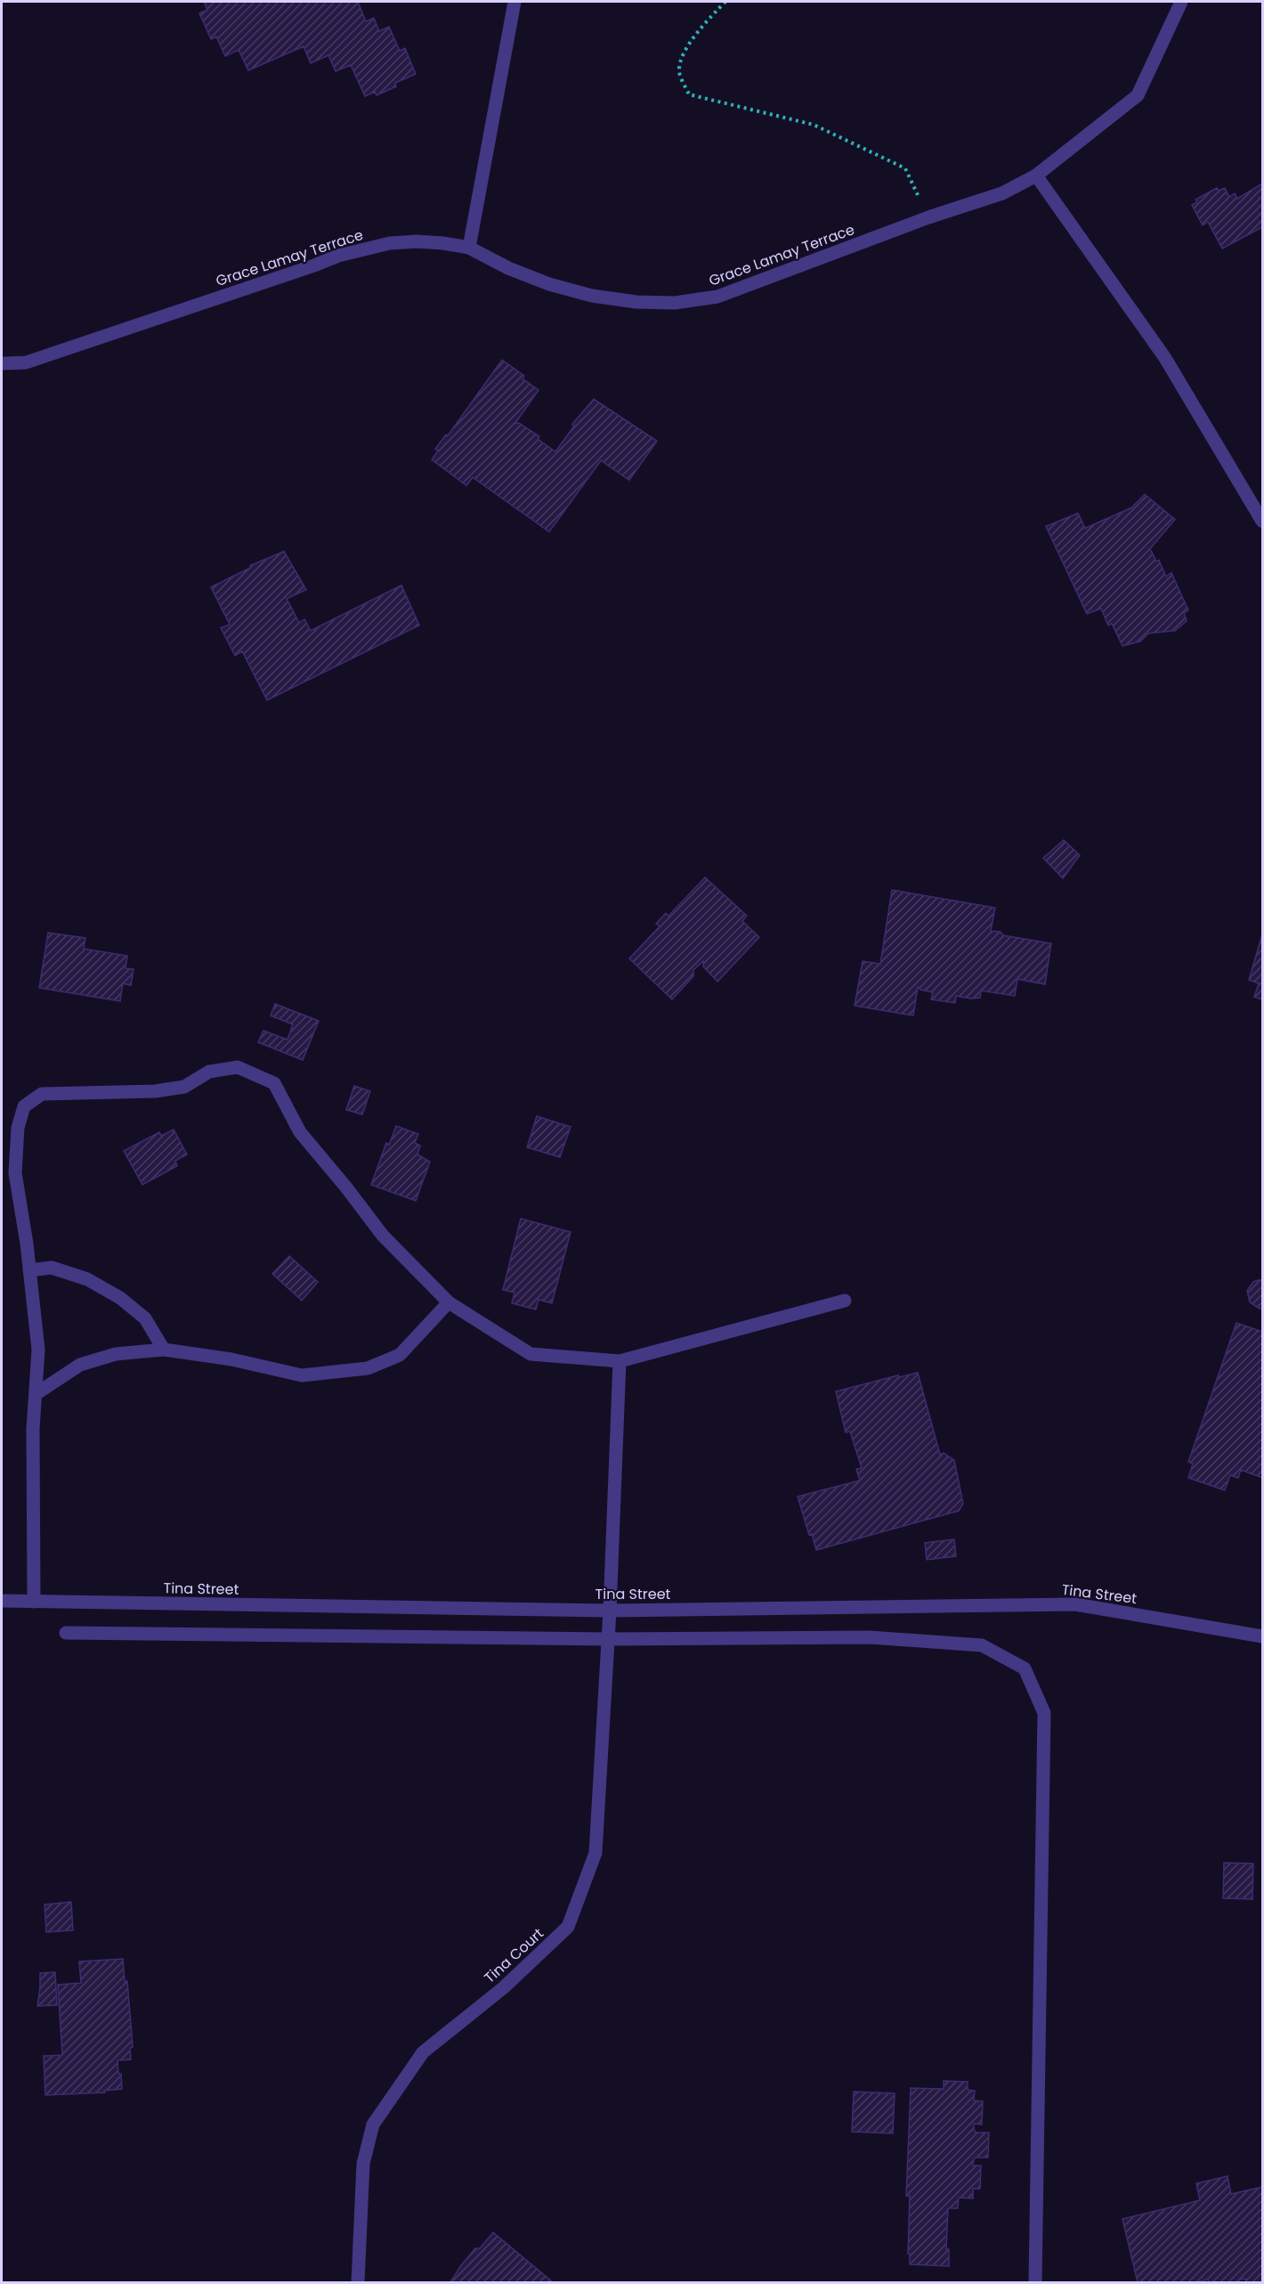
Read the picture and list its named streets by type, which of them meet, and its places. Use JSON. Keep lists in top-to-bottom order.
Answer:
{
  "streets": {
    "street": ["Grace Lamay Terrace", "Tina Street", "Tina Court"]
  },
  "crossings": [
    ["Tina Street", "Tina Court"]
  ]
}
